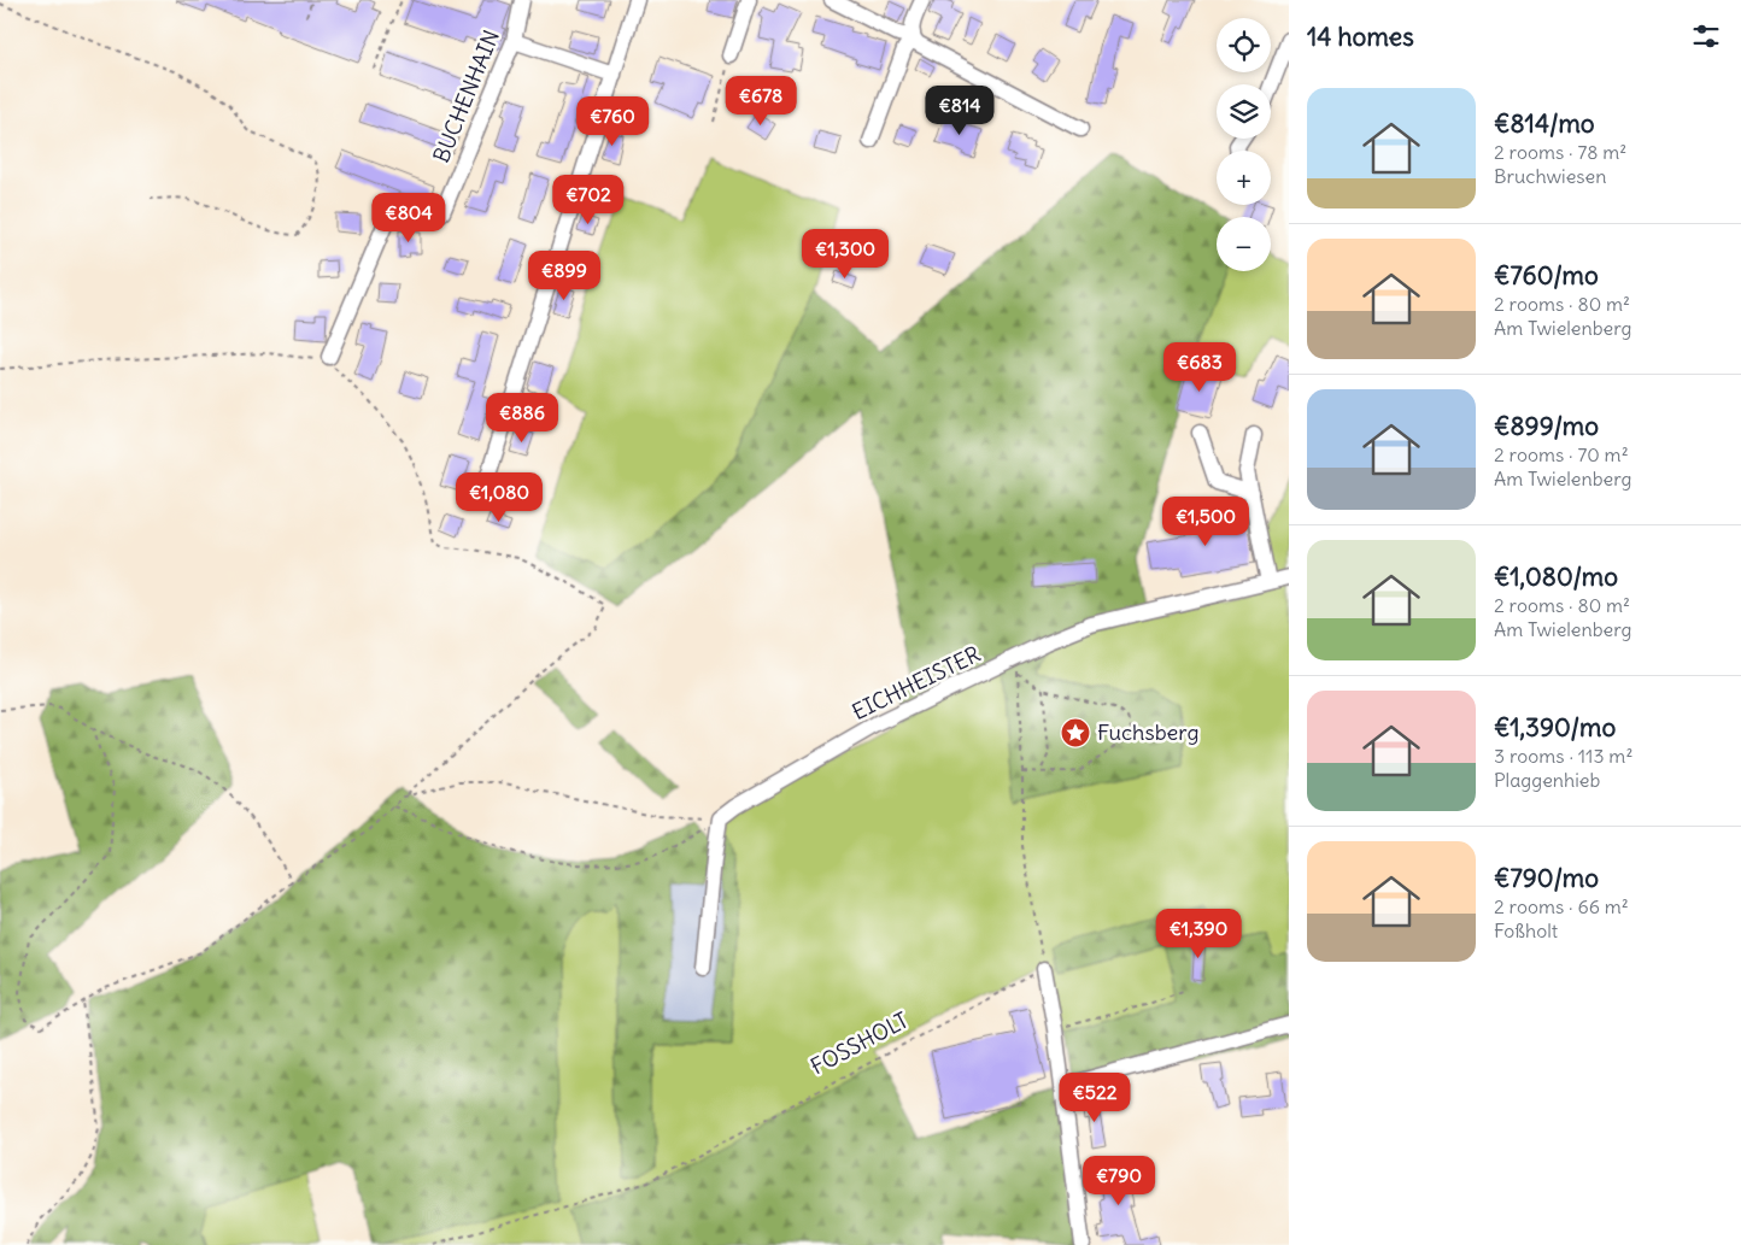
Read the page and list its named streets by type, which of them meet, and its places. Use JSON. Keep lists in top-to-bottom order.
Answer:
{
  "streets": {
    "street": ["BUCHENHAIN", "EICHHEISTER"],
    "path": ["FOSSHOLT"]
  },
  "places": {
    "place": ["Fuchsberg"]
  },
  "page": {
    "heading": "14 homes",
    "map_buttons": ["+", "−"],
    "list": [
      {
        "name": "€814/mo",
        "note": "2 rooms · 78 m² · Bruchwiesen"
      },
      {
        "name": "€760/mo",
        "note": "2 rooms · 80 m² · Am Twielenberg"
      },
      {
        "name": "€899/mo",
        "note": "2 rooms · 70 m² · Am Twielenberg"
      },
      {
        "name": "€1,080/mo",
        "note": "2 rooms · 80 m² · Am Twielenberg"
      },
      {
        "name": "€1,390/mo",
        "note": "3 rooms · 113 m² · Plaggenhieb"
      },
      {
        "name": "€790/mo",
        "note": "2 rooms · 66 m² · Foßholt"
      }
    ],
    "price": [
      "€678",
      "€814",
      "€760",
      "€702",
      "€804",
      "€1,300",
      "€899",
      "€683",
      "€886",
      "€1,080",
      "€1,500",
      "€1,390",
      "€522",
      "€790"
    ]
  }
}
